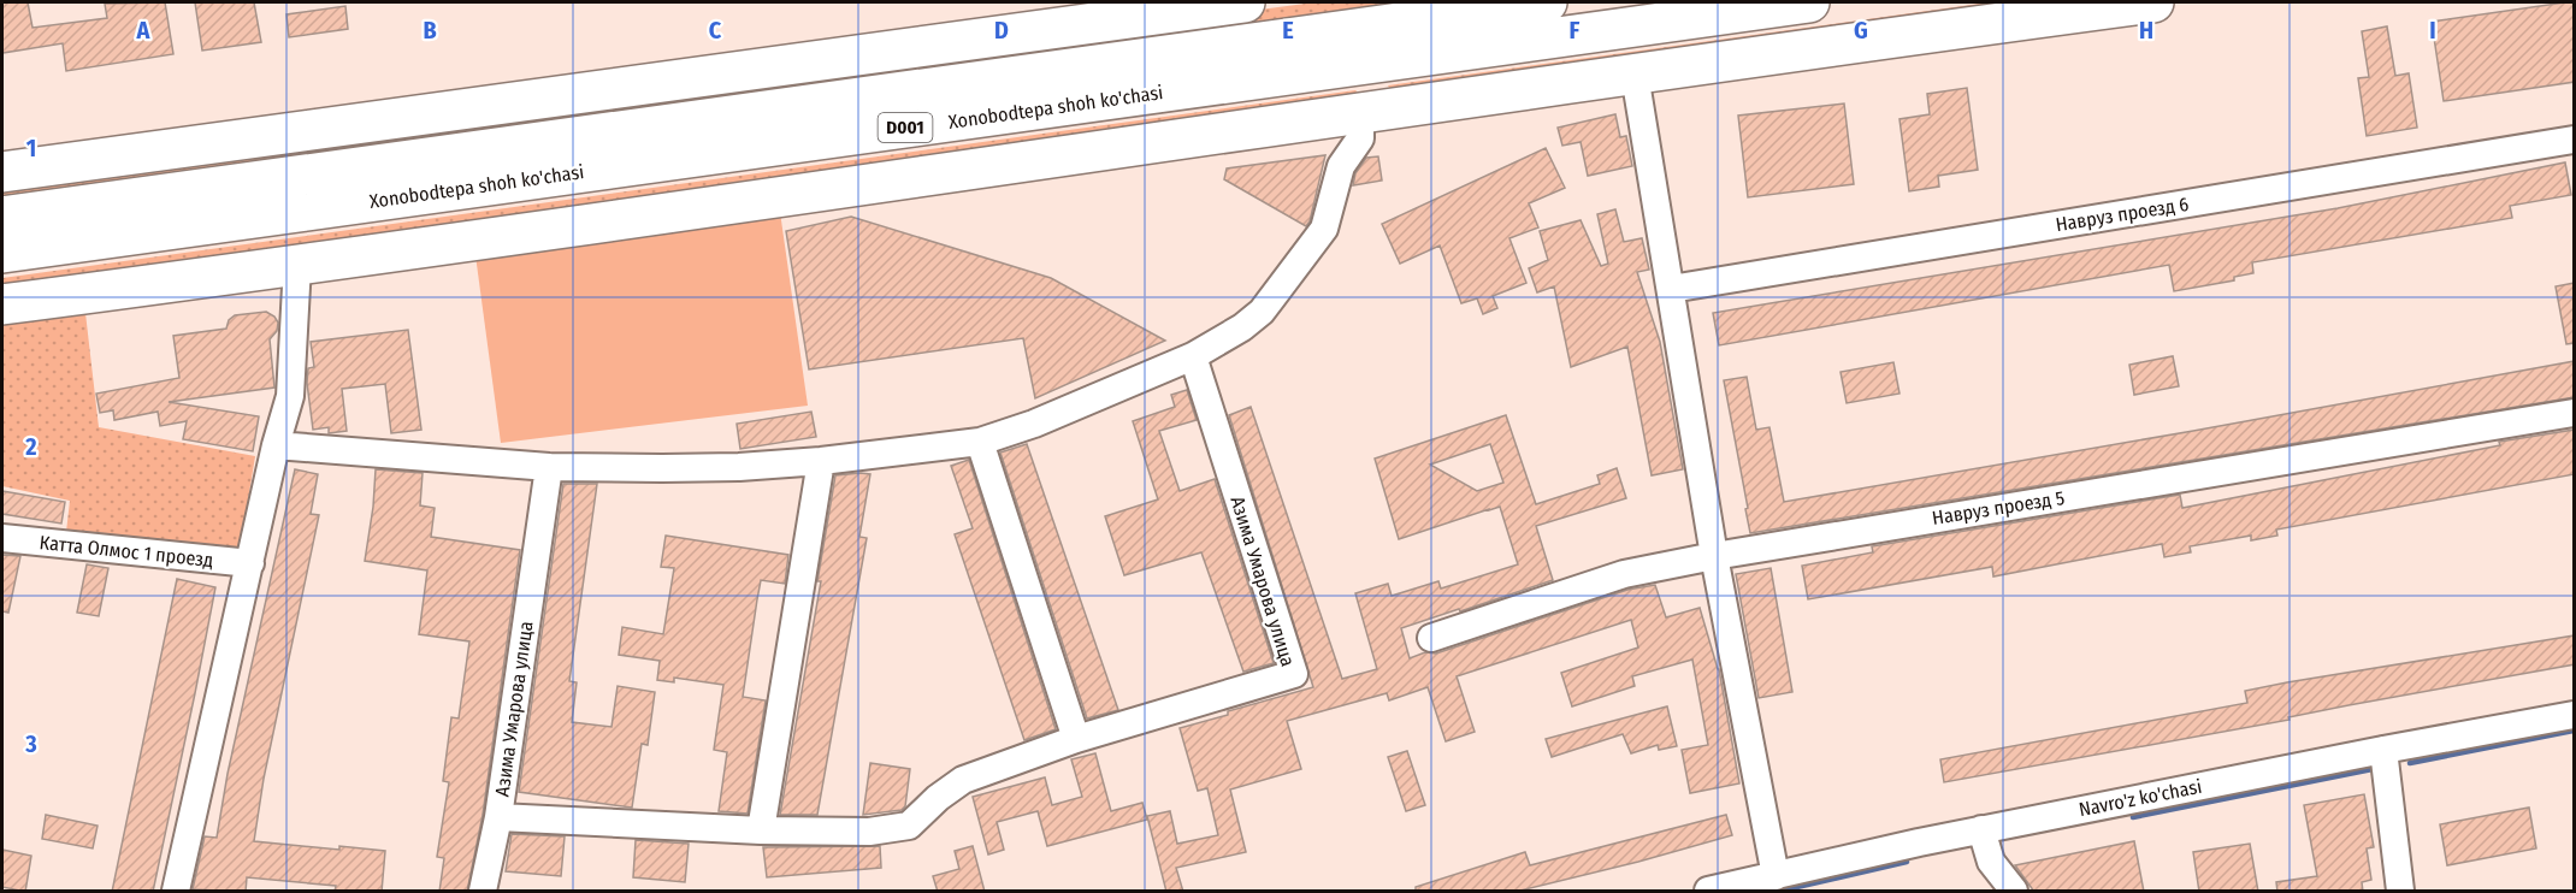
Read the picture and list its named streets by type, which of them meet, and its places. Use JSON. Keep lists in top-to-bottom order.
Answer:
{
  "streets": {
    "highway": ["Xonobodtepa shoh ko'chasi", "D001"],
    "street": [
      "Навруз проезд 6",
      "Навруз проезд 5",
      "Катта Олмос 1 проезд",
      "Азима Умарова улица",
      "Navro'z ko'chasi"
    ]
  },
  "grid": {
    "columns": [
      "A",
      "B",
      "C",
      "D",
      "E",
      "F",
      "G",
      "H",
      "I"
    ],
    "rows": ["1", "2", "3"]
  }
}
